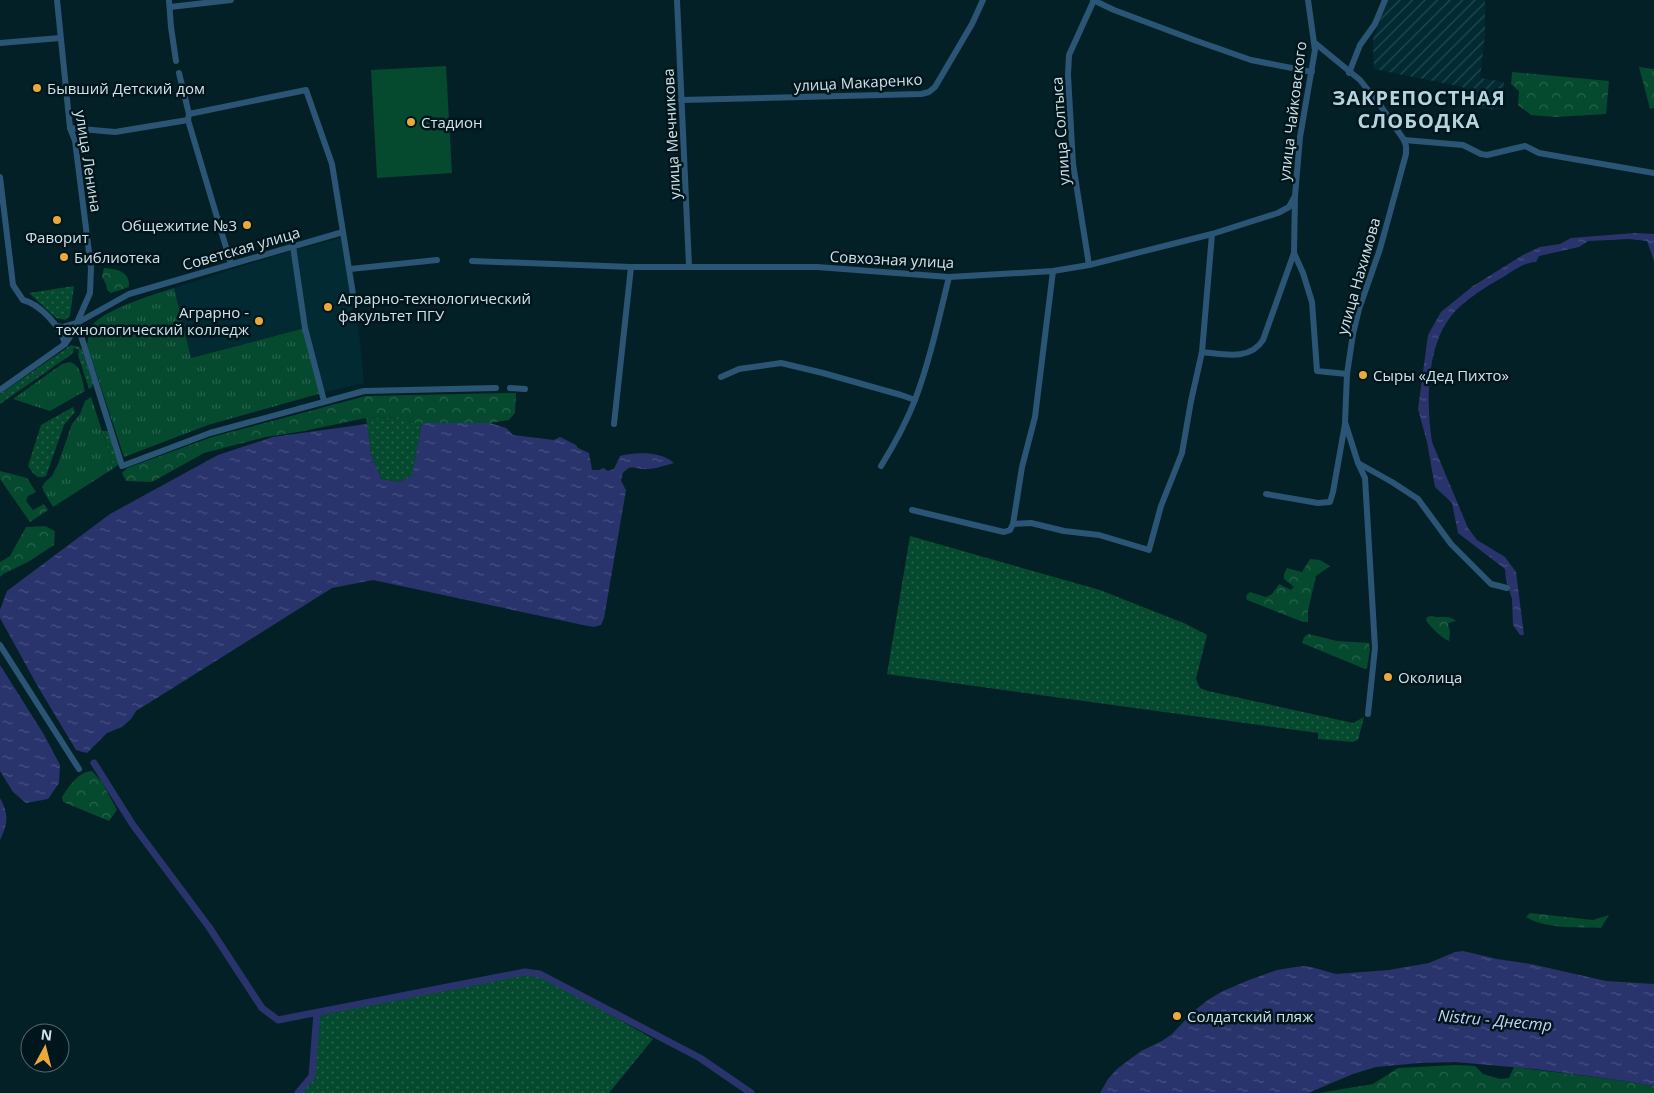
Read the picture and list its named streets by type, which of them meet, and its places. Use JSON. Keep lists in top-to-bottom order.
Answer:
{
  "streets": {
    "street": [
      "улица Макаренко",
      "улица Чайковского",
      "улица Солтыса",
      "улица Мечникова",
      "улица Ленина",
      "Советская улица",
      "Совхозная улица",
      "улица Нахимова"
    ]
  },
  "crossings": [
    ["улица Макаренко", "улица Мечникова"],
    ["улица Чайковского", "Совхозная улица"],
    ["улица Чайковского", "улица Нахимова"],
    ["улица Солтыса", "Совхозная улица"],
    ["улица Мечникова", "Совхозная улица"],
    ["улица Ленина", "Советская улица"]
  ],
  "districts": ["ЗАКРЕПОСТНАЯ СЛОБОДКА"],
  "water": ["Nistru - Днестр"],
  "places": [
    "Бывший Детский дом",
    "Стадион",
    "Фаворит",
    "Общежитие №3",
    "Библиотека",
    "Аграрно-технологический факультет ПГУ",
    "Аграрно - технологический колледж",
    "Сыры «Дед Пихто»",
    "Околица",
    "Солдатский пляж"
  ],
  "north": "top"
}
